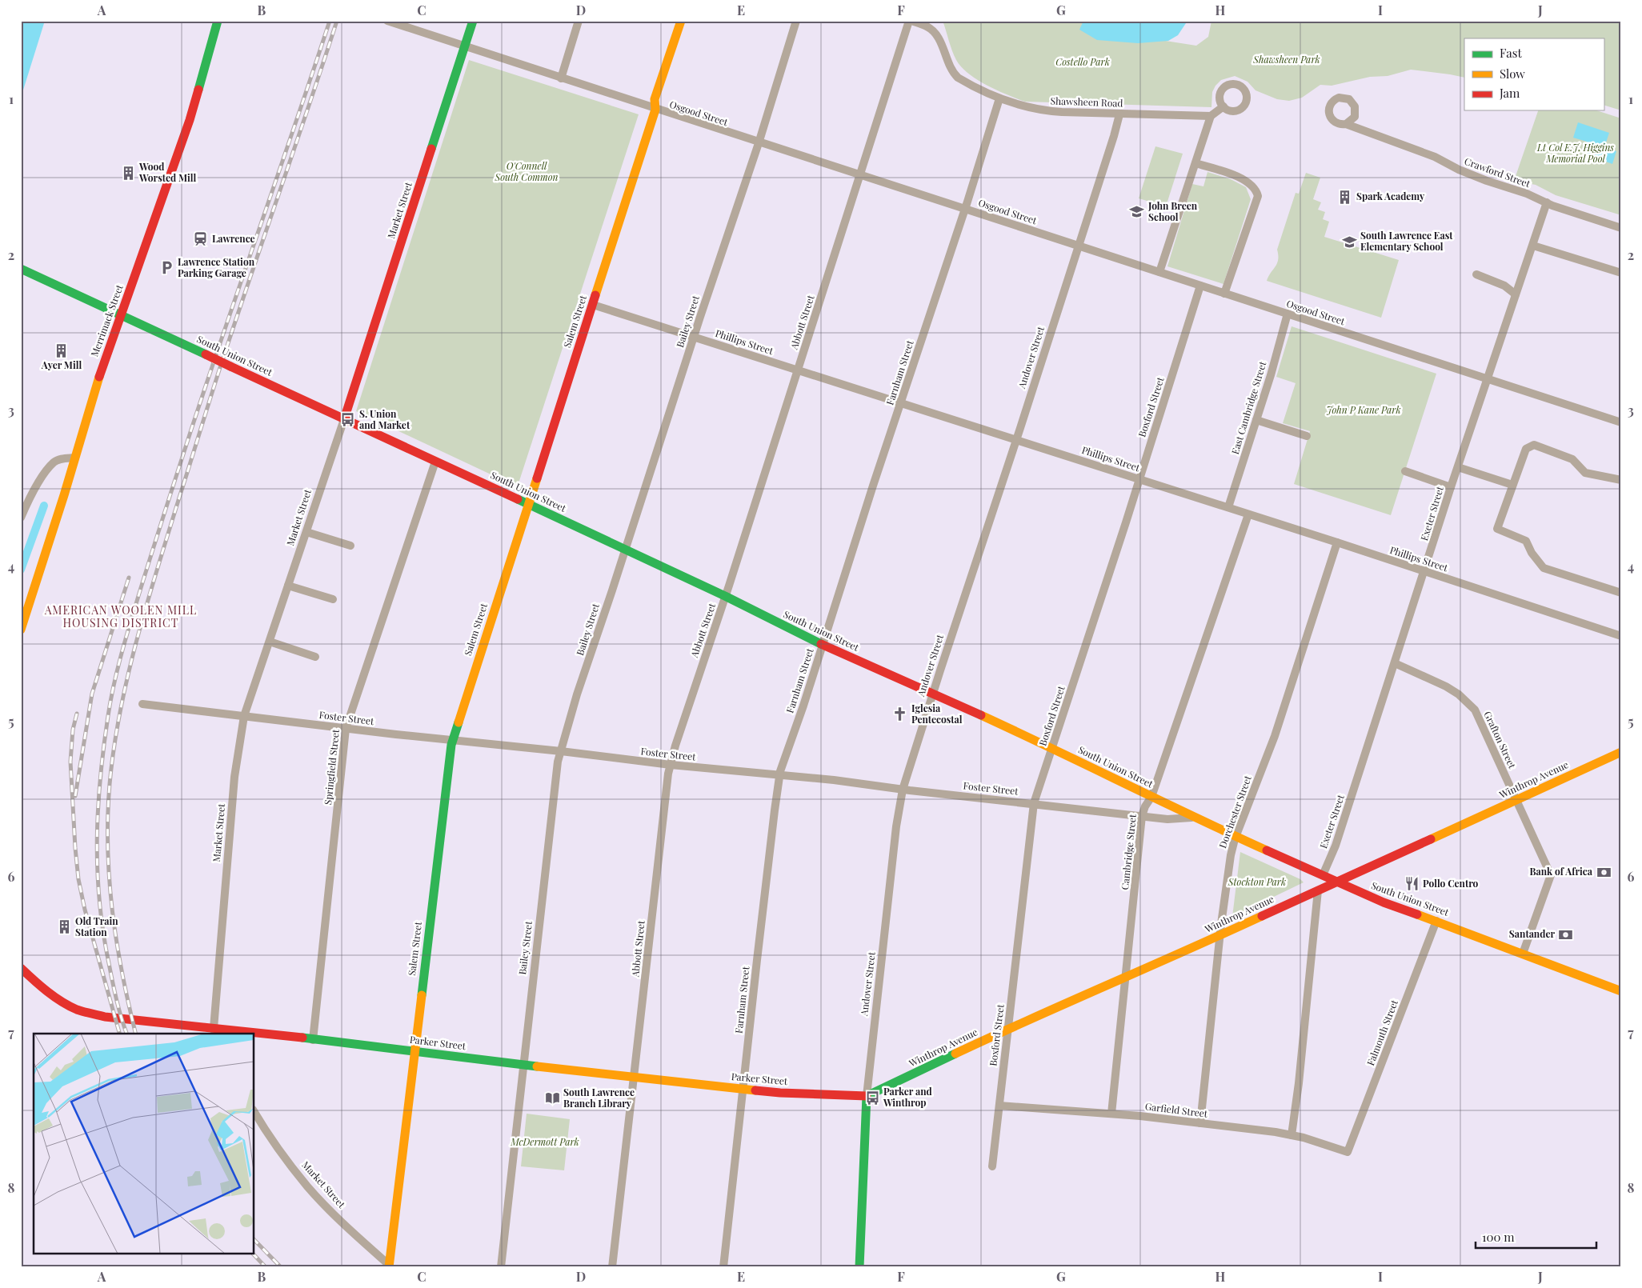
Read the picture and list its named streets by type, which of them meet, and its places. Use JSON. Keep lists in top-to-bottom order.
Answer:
{
  "streets": {
    "main road": [
      "Market Street",
      "Merrimack Street",
      "Salem Street",
      "South Union Street",
      "Andover Street",
      "Winthrop Avenue",
      "Parker Street"
    ],
    "street": [
      "Shawsheen Road",
      "Osgood Street",
      "Crawford Street",
      "Bailey Street",
      "Abbott Street",
      "Phillips Street",
      "Farnham Street",
      "Boxford Street",
      "East Cambridge Street",
      "Exeter Street",
      "Foster Street",
      "Grafton Street",
      "Springfield Street",
      "Dorchester Street",
      "Cambridge Street",
      "Falmouth Street",
      "Garfield Street"
    ]
  },
  "crossings": [
    ["Shawsheen Road", "Abbott Street"],
    ["Shawsheen Road", "Andover Street"],
    ["Shawsheen Road", "Farnham Street"],
    ["Osgood Street", "Market Street"],
    ["Osgood Street", "Salem Street"],
    ["Osgood Street", "Bailey Street"],
    ["Osgood Street", "Abbott Street"],
    ["Osgood Street", "Andover Street"],
    ["Osgood Street", "Farnham Street"],
    ["Osgood Street", "Boxford Street"],
    ["Osgood Street", "East Cambridge Street"],
    ["Osgood Street", "Exeter Street"],
    ["Crawford Street", "Exeter Street"],
    ["Market Street", "Salem Street"],
    ["Market Street", "South Union Street"],
    ["Market Street", "Foster Street"],
    ["Market Street", "Parker Street"],
    ["Merrimack Street", "South Union Street"],
    ["Salem Street", "Phillips Street"],
    ["Salem Street", "South Union Street"],
    ["Salem Street", "Foster Street"],
    ["Salem Street", "Parker Street"],
    ["Bailey Street", "Phillips Street"],
    ["Bailey Street", "South Union Street"],
    ["Bailey Street", "Foster Street"],
    ["Bailey Street", "Parker Street"],
    ["Abbott Street", "Phillips Street"],
    ["Abbott Street", "South Union Street"],
    ["Abbott Street", "Foster Street"],
    ["Abbott Street", "Parker Street"],
    ["Phillips Street", "Andover Street"],
    ["Phillips Street", "Farnham Street"],
    ["Phillips Street", "Boxford Street"],
    ["Phillips Street", "East Cambridge Street"],
    ["Phillips Street", "Exeter Street"],
    ["Phillips Street", "Dorchester Street"],
    ["Phillips Street", "Cambridge Street"],
    ["South Union Street", "Andover Street"],
    ["South Union Street", "Farnham Street"],
    ["South Union Street", "Boxford Street"],
    ["South Union Street", "Exeter Street"],
    ["South Union Street", "Foster Street"],
    ["South Union Street", "Grafton Street"],
    ["South Union Street", "Springfield Street"],
    ["South Union Street", "Winthrop Avenue"],
    ["South Union Street", "Dorchester Street"],
    ["South Union Street", "Cambridge Street"],
    ["South Union Street", "Falmouth Street"],
    ["Andover Street", "Foster Street"],
    ["Andover Street", "Winthrop Avenue"],
    ["Andover Street", "Parker Street"],
    ["Farnham Street", "Foster Street"],
    ["Farnham Street", "Parker Street"],
    ["Boxford Street", "Foster Street"],
    ["Boxford Street", "Winthrop Avenue"],
    ["Boxford Street", "Garfield Street"],
    ["Exeter Street", "Grafton Street"],
    ["Foster Street", "Springfield Street"],
    ["Foster Street", "Cambridge Street"],
    ["Grafton Street", "Winthrop Avenue"],
    ["Springfield Street", "Parker Street"],
    ["Winthrop Avenue", "Dorchester Street"],
    ["Winthrop Avenue", "Cambridge Street"],
    ["Winthrop Avenue", "Parker Street"],
    ["Dorchester Street", "Garfield Street"],
    ["Cambridge Street", "Garfield Street"],
    ["Falmouth Street", "Garfield Street"]
  ],
  "districts": ["AMERICAN WOOLEN MILL HOUSING DISTRICT"],
  "parks": [
    "Shawsheen Park",
    "Costello Park",
    "Lt Col E.J. Higgins Memorial Pool",
    "O'Connell South Common",
    "John P Kane Park",
    "Stockton Park",
    "McDermott Park"
  ],
  "places": {
    "building": [
      "Wood Worsted Mill",
      "Spark Academy",
      "Ayer Mill",
      "Old Train Station"
    ],
    "school or university": ["John Breen School", "South Lawrence East Elementary School"],
    "station": ["Lawrence"],
    "parking": ["Lawrence Station Parking Garage"],
    "bus stop": ["S. Union and Market", "Parker and Winthrop"],
    "church": ["Iglesia Pentecostal"],
    "bank": ["Bank of Africa", "Santander"],
    "restaurant": ["Pollo Centro"],
    "library": ["South Lawrence Branch Library"]
  },
  "legend": ["Fast", "Slow", "Jam"],
  "scale_bar": "100 m",
  "grid": {
    "columns": [
      "A",
      "B",
      "C",
      "D",
      "E",
      "F",
      "G",
      "H",
      "I",
      "J"
    ],
    "rows": [
      "1",
      "2",
      "3",
      "4",
      "5",
      "6",
      "7",
      "8"
    ]
  }
}
